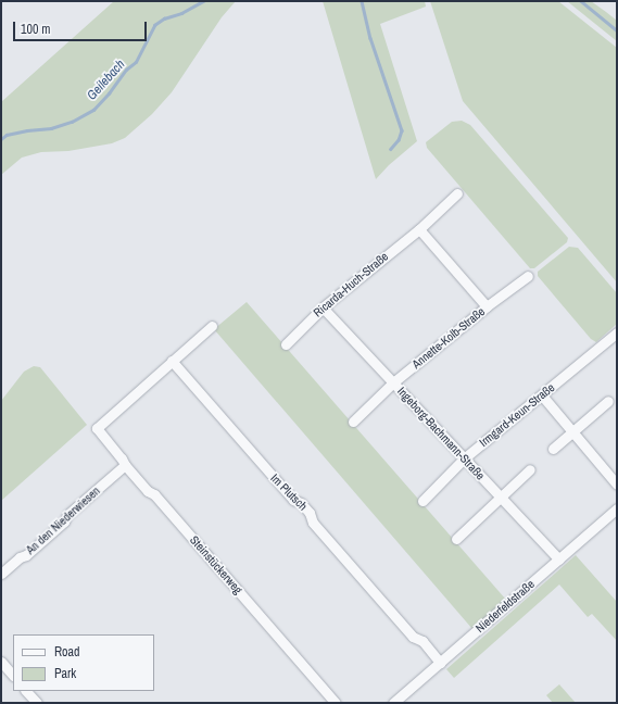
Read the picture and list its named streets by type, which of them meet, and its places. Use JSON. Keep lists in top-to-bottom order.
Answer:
{
  "streets": {
    "street": [
      "Ricarda-Huch-Straße",
      "Annette-Kolb-Straße",
      "Irmgard-Keun-Straße",
      "Ingeborg-Bachmann-Straße",
      "Im Plutsch",
      "An den Niederwiesen",
      "Steinstückerweg",
      "Niederfeldstraße"
    ]
  },
  "crossings": [
    ["Ricarda-Huch-Straße", "Ingeborg-Bachmann-Straße"],
    ["Annette-Kolb-Straße", "Ingeborg-Bachmann-Straße"],
    ["Irmgard-Keun-Straße", "Ingeborg-Bachmann-Straße"],
    ["Ingeborg-Bachmann-Straße", "Niederfeldstraße"],
    ["Im Plutsch", "Steinstückerweg"],
    ["Im Plutsch", "Niederfeldstraße"],
    ["An den Niederwiesen", "Steinstückerweg"]
  ],
  "water": ["Geilebach"],
  "legend": ["Road", "Park"],
  "scale_bar": "100 m"
}
